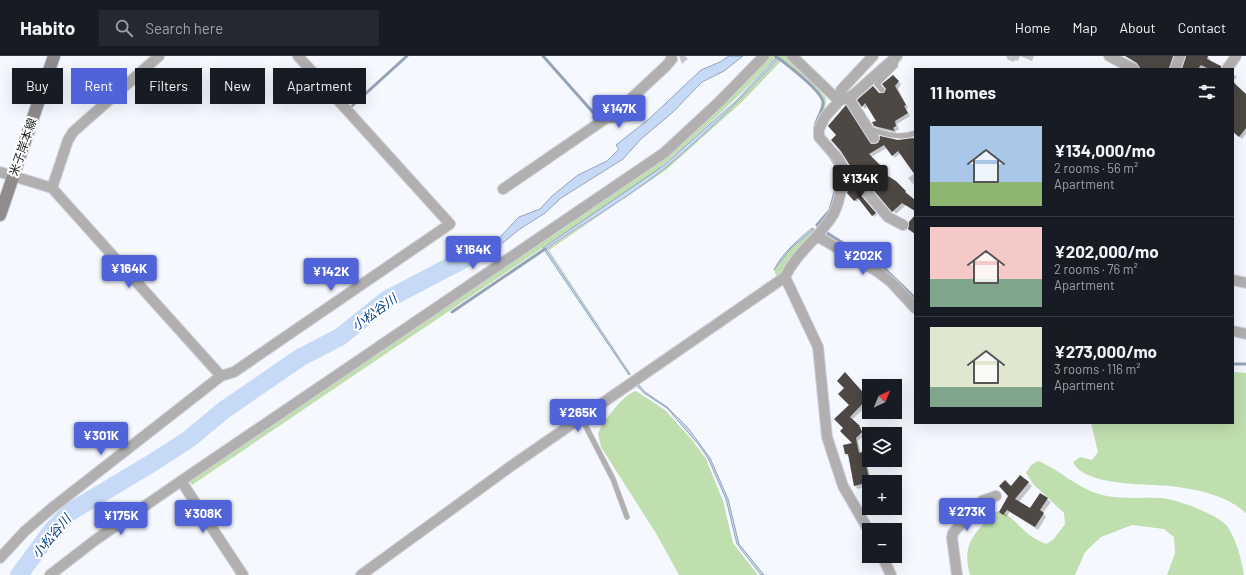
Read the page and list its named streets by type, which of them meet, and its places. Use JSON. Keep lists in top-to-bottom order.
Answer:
{
  "streets": {
    "main road": ["米子岸本線"]
  },
  "water": ["小松谷川"],
  "north": "top right",
  "page": {
    "header": "Habito",
    "search": "Search here",
    "nav": [
      "Home",
      "Map",
      "About",
      "Contact"
    ],
    "chip": [
      "Buy",
      "Rent",
      "Filters",
      "New",
      "Apartment"
    ],
    "heading": "11 homes",
    "price": [
      "¥147K",
      "¥134K",
      "¥164K",
      "¥202K",
      "¥164K",
      "¥142K",
      "¥265K",
      "¥301K",
      "¥273K",
      "¥308K",
      "¥175K"
    ],
    "list": [
      {
        "name": "¥134,000/mo",
        "note": "2 rooms · 56 m² · Apartment"
      },
      {
        "name": "¥202,000/mo",
        "note": "2 rooms · 76 m² · Apartment"
      },
      {
        "name": "¥273,000/mo",
        "note": "3 rooms · 116 m² · Apartment"
      }
    ],
    "map_buttons": ["+", "−"]
  }
}
